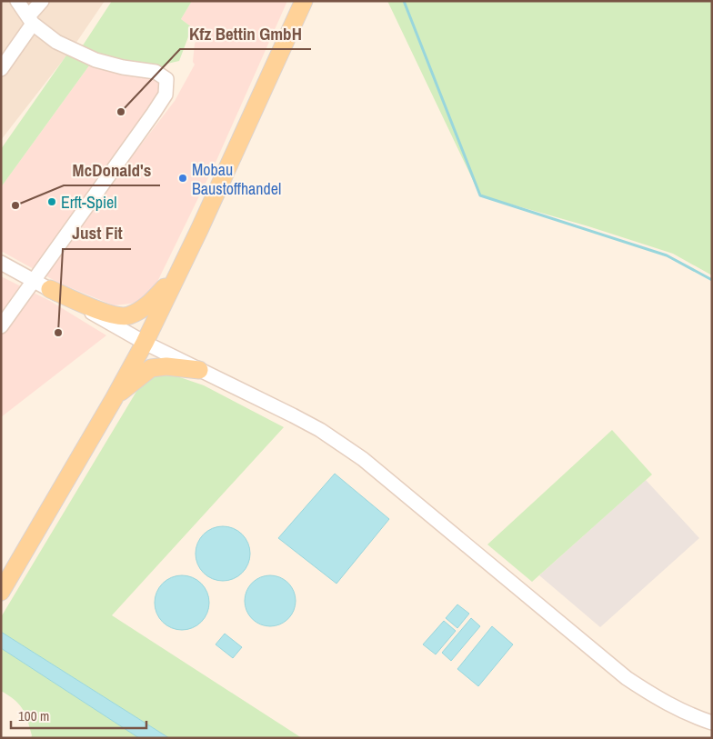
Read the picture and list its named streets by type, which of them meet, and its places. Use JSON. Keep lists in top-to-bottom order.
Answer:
{
  "places": [
    "Kfz Bettin GmbH",
    "Mobau Baustoffhandel",
    "Erft-Spiel",
    "McDonald's",
    "Just Fit"
  ],
  "scale_bar": "100 m"
}
